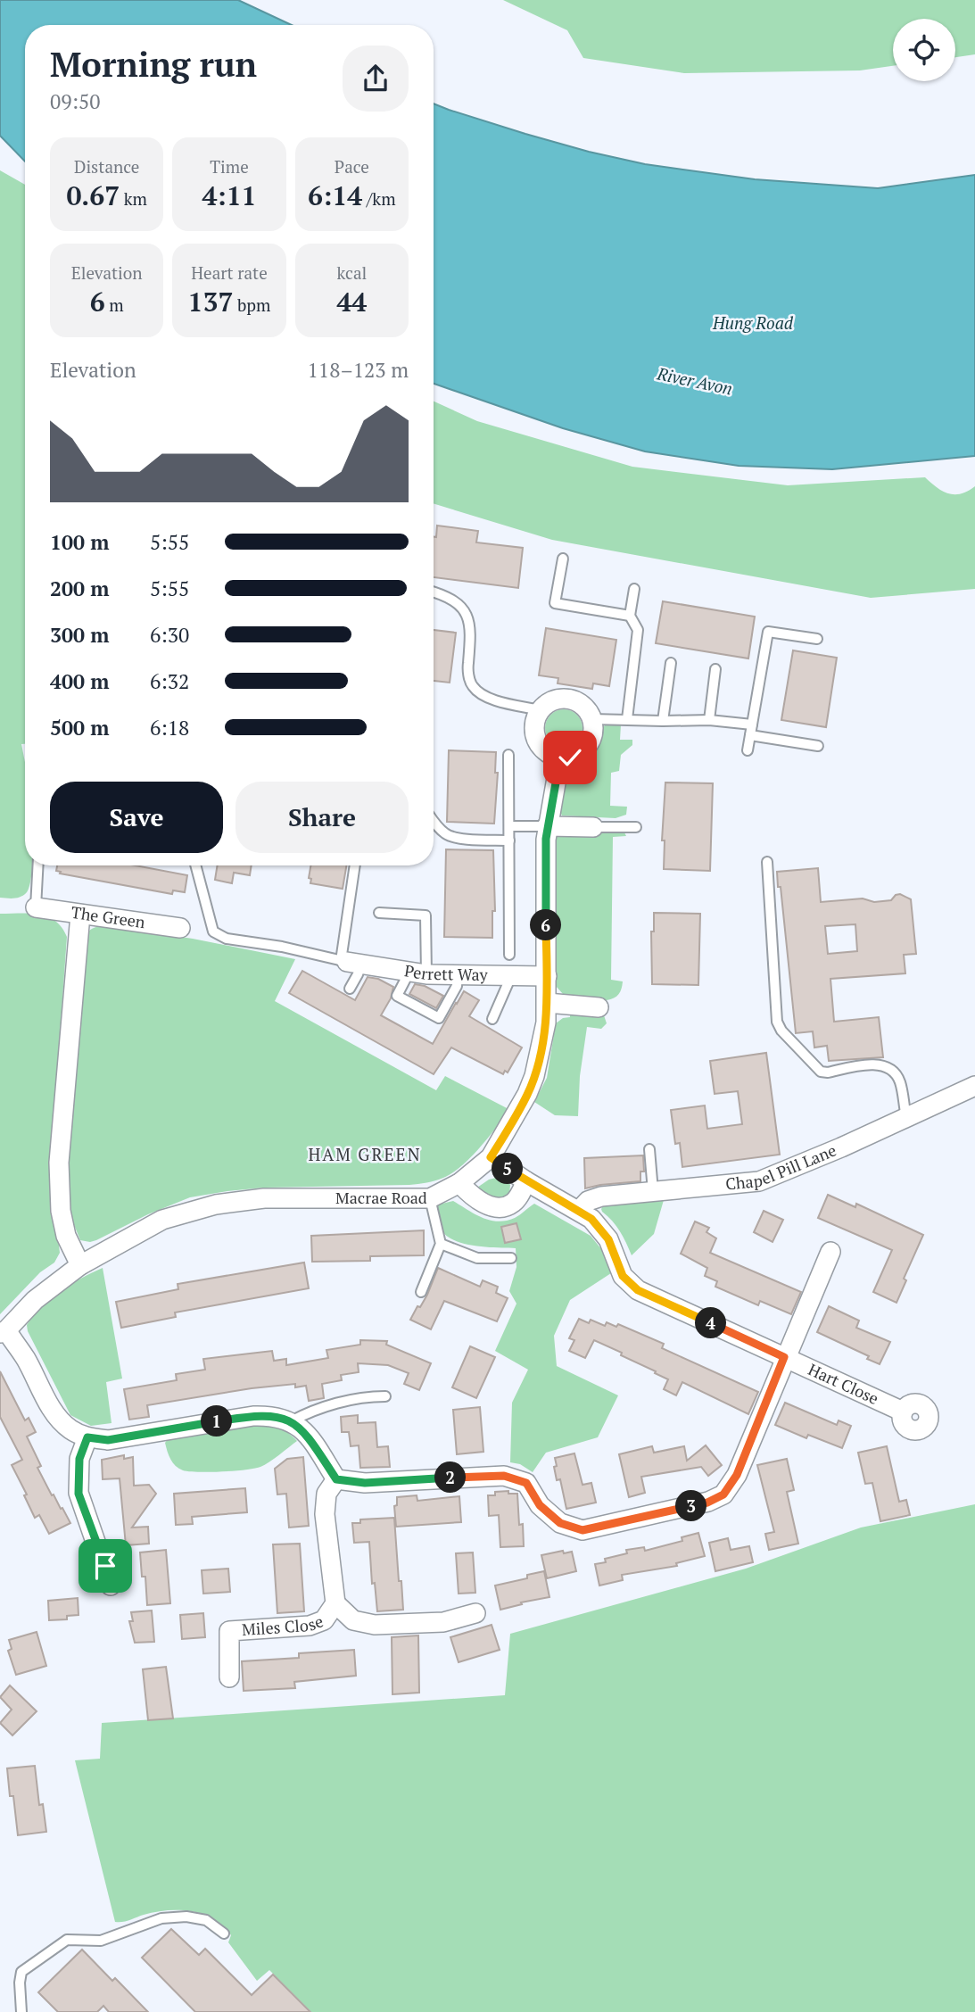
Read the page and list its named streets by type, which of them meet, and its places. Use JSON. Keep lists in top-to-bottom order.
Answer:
{
  "streets": {
    "street": [
      "The Green",
      "Perrett Way",
      "Chapel Pill Lane",
      "Macrae Road",
      "Hart Close",
      "Miles Close"
    ]
  },
  "crossings": [
    ["Perrett Way", "Macrae Road"],
    ["Chapel Pill Lane", "Hart Close"],
    ["Macrae Road", "Hart Close"]
  ],
  "districts": ["HAM GREEN"],
  "water": ["Hung Road", "River Avon"],
  "page": {
    "heading": ["Morning run", "09:50"],
    "stats": [
      ["Distance", "0.67 km"],
      ["Time", "4:11"],
      ["Pace", "6:14 /km"],
      ["Elevation", "6 m"],
      ["Heart rate", "137 bpm"],
      ["kcal", "44"]
    ],
    "chart": ["Elevation", "118–123 m"],
    "list": [
      {
        "name": "100 m",
        "note": "5:55"
      },
      {
        "name": "200 m",
        "note": "5:55"
      },
      {
        "name": "300 m",
        "note": "6:30"
      },
      {
        "name": "400 m",
        "note": "6:32"
      },
      {
        "name": "500 m",
        "note": "6:18"
      }
    ],
    "buttons": ["Save", "Share"],
    "pins": [
      "6",
      "5",
      "4",
      "1",
      "2",
      "3"
    ]
  }
}
